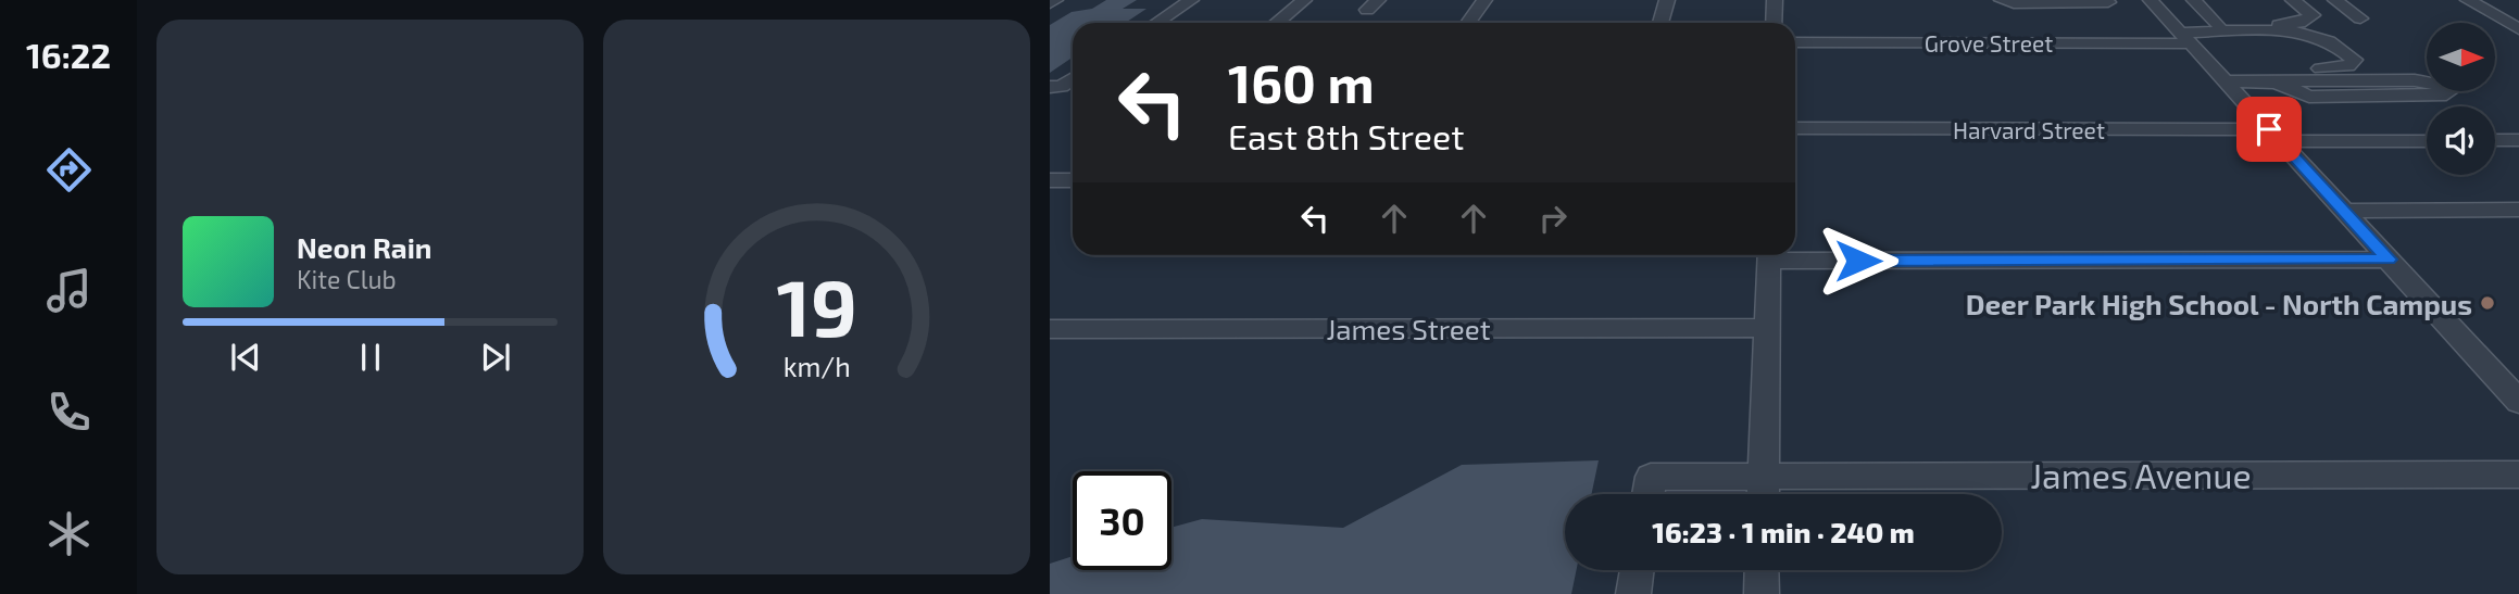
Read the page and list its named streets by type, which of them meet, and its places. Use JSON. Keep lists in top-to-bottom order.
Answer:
{
  "streets": {
    "street": [
      "Grove Street",
      "Harvard Street",
      "James Street",
      "James Avenue"
    ]
  },
  "places": ["Deer Park High School - North Campus"],
  "north": "right",
  "page": {
    "tabs": "16:22",
    "turn": ["160 m", "East 8th Street"],
    "song": ["Neon Rain", "Kite Club"],
    "limit": "30",
    "trip": "16:23 · 1 min · 240 m",
    "gauge": ["19", "km/h"]
  }
}
